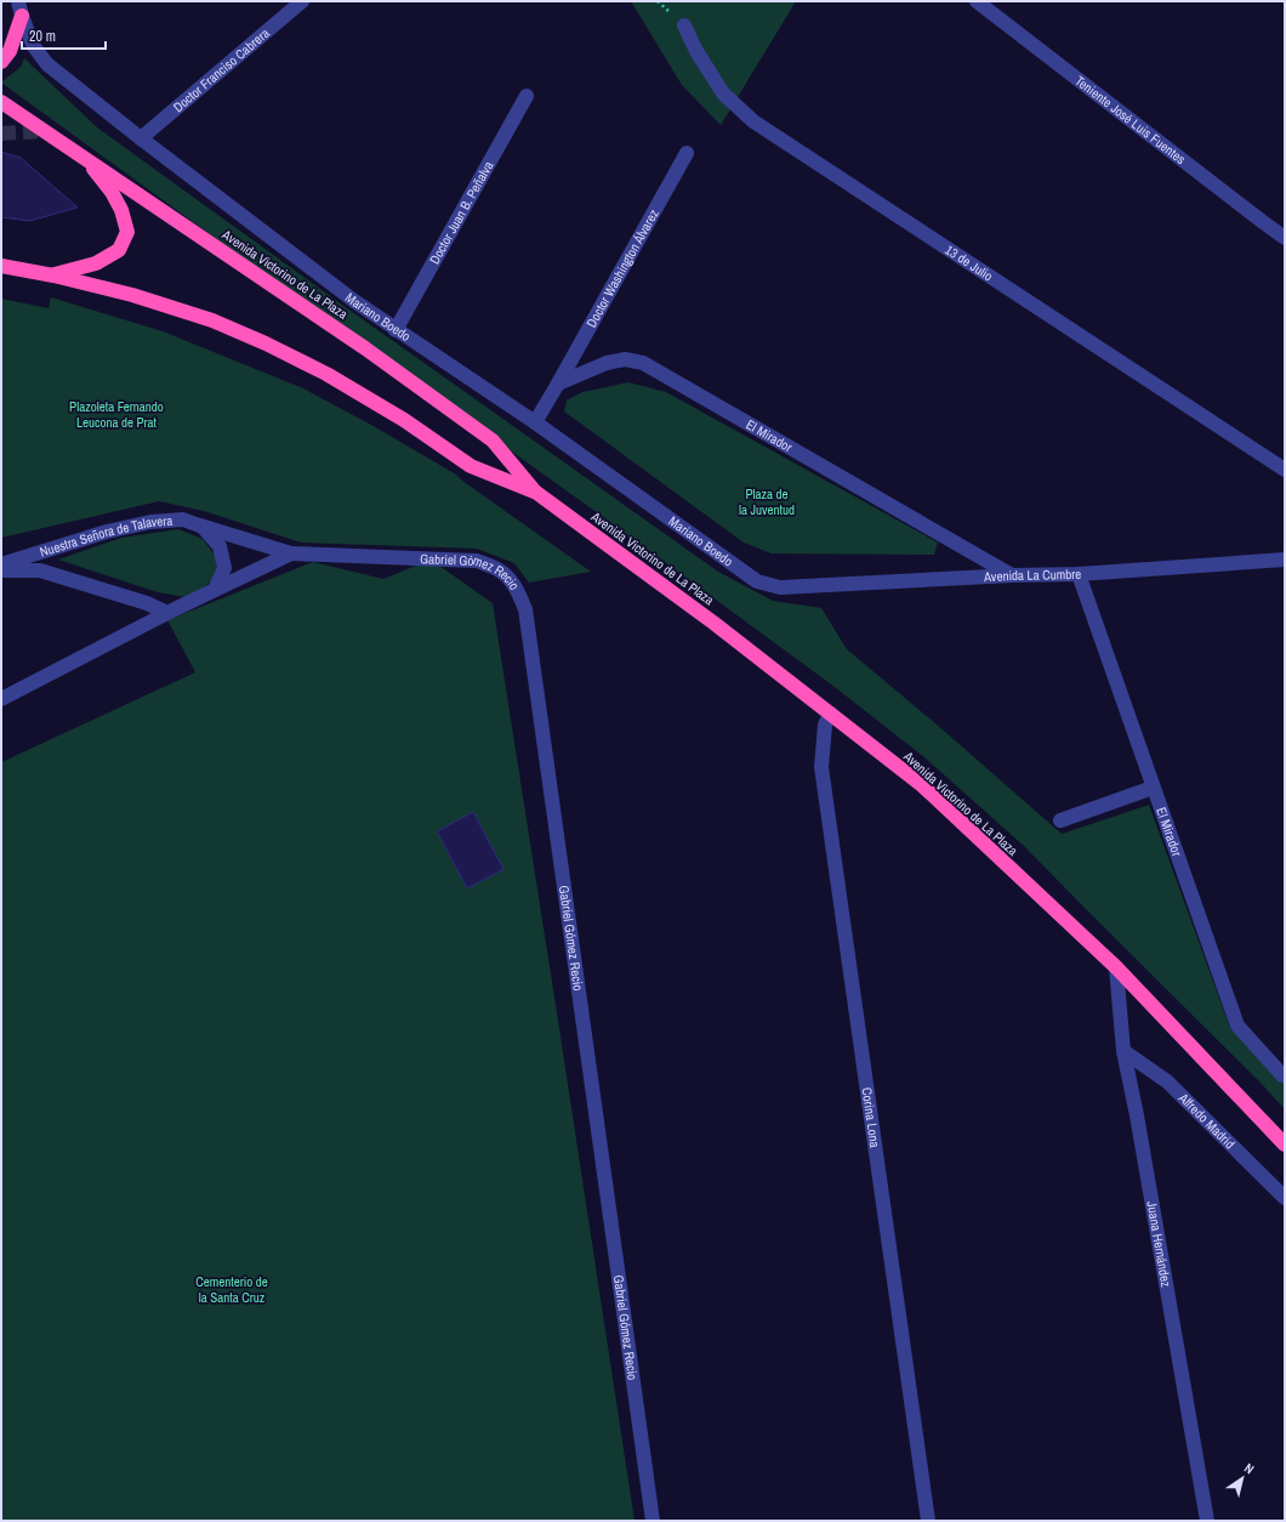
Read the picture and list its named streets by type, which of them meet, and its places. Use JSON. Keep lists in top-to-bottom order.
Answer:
{
  "streets": {
    "highway": ["Avenida Victorino de La Plaza"],
    "street": [
      "Doctor Franciso Cabrera",
      "Teniente José Luis Fuentes",
      "Doctor Juan B. Peñalva",
      "13 de Julio",
      "Doctor Washington Álvarez",
      "Mariano Boedo",
      "El Mirador",
      "Nuestra Señora de Talavera",
      "Avenida La Cumbre",
      "Gabriel Gómez Recio",
      "Corina Lona",
      "Alfredo Madrid",
      "Juana Hernández"
    ]
  },
  "crossings": [
    ["Doctor Franciso Cabrera", "Mariano Boedo"],
    ["Doctor Juan B. Peñalva", "Mariano Boedo"],
    ["Doctor Washington Álvarez", "El Mirador"],
    ["Avenida Victorino de La Plaza", "Corina Lona"],
    ["Avenida Victorino de La Plaza", "Juana Hernández"],
    ["Mariano Boedo", "Avenida La Cumbre"],
    ["El Mirador", "Avenida La Cumbre"],
    ["Nuestra Señora de Talavera", "Gabriel Gómez Recio"],
    ["Alfredo Madrid", "Juana Hernández"]
  ],
  "parks": ["Plazoleta Fernando Leucona de Prat", "Plaza de la Juventud", "Cementerio de la Santa Cruz"],
  "scale_bar": "20 m",
  "north": "top right"
}
